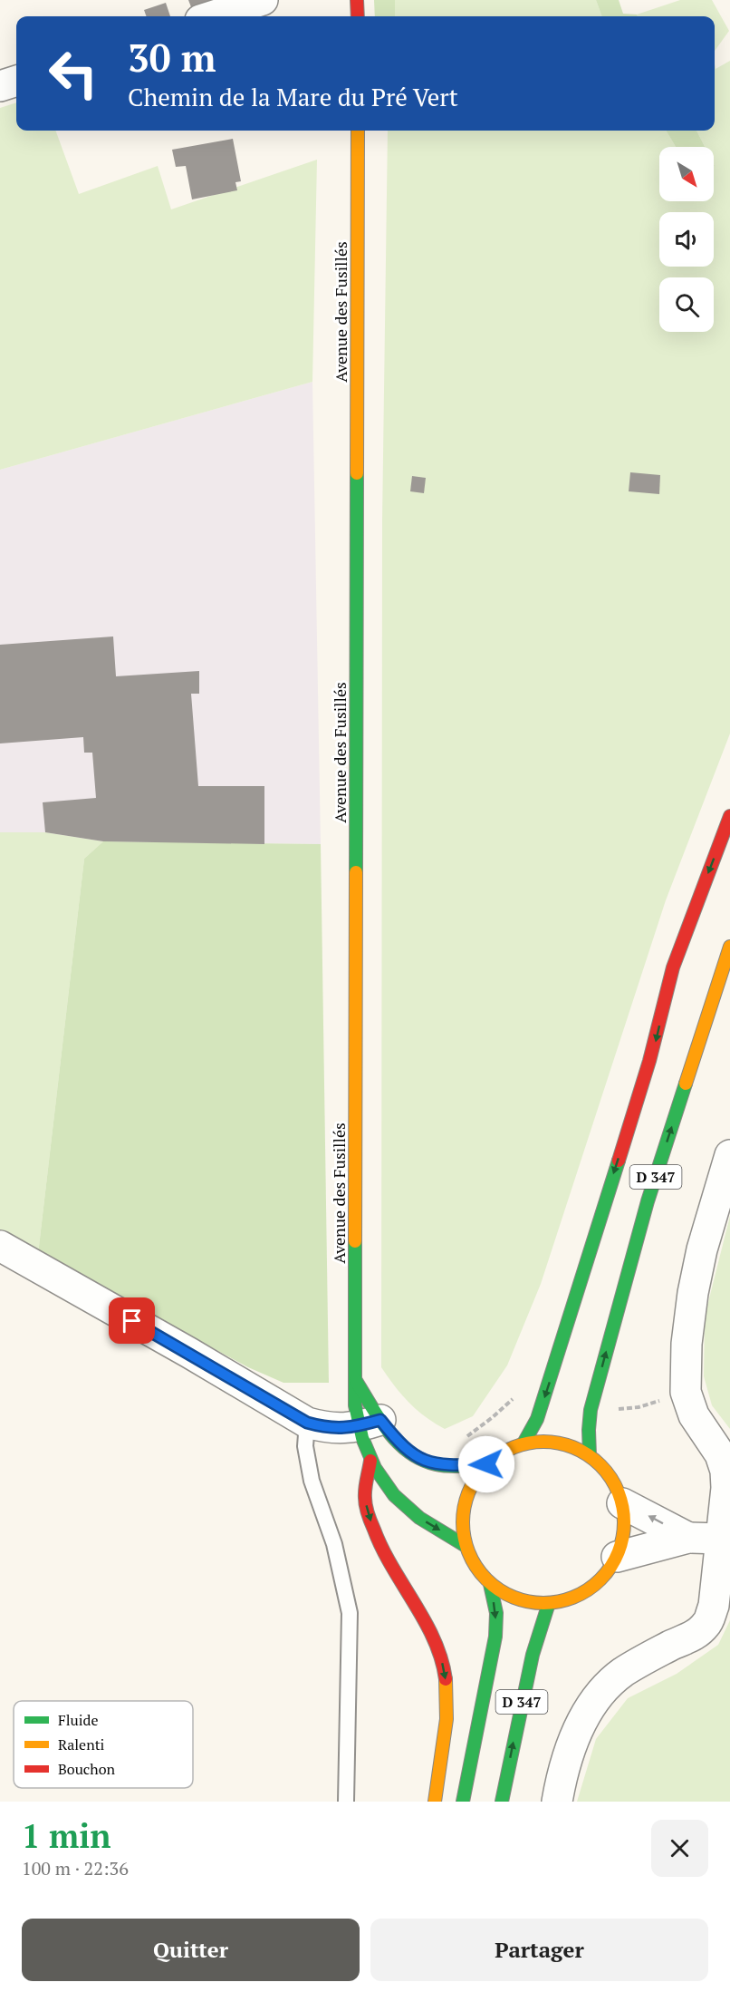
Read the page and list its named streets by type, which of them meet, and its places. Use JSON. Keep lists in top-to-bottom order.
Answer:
{
  "streets": {
    "main road": ["Avenue des Fusillés", "D 347"]
  },
  "legend": ["Fluide", "Ralenti", "Bouchon"],
  "north": "bottom right",
  "page": {
    "turn": ["30 m", "Chemin de la Mare du Pré Vert"],
    "heading": ["1 min", "100 m · 22:36"],
    "buttons": ["Quitter", "Partager"]
  }
}
